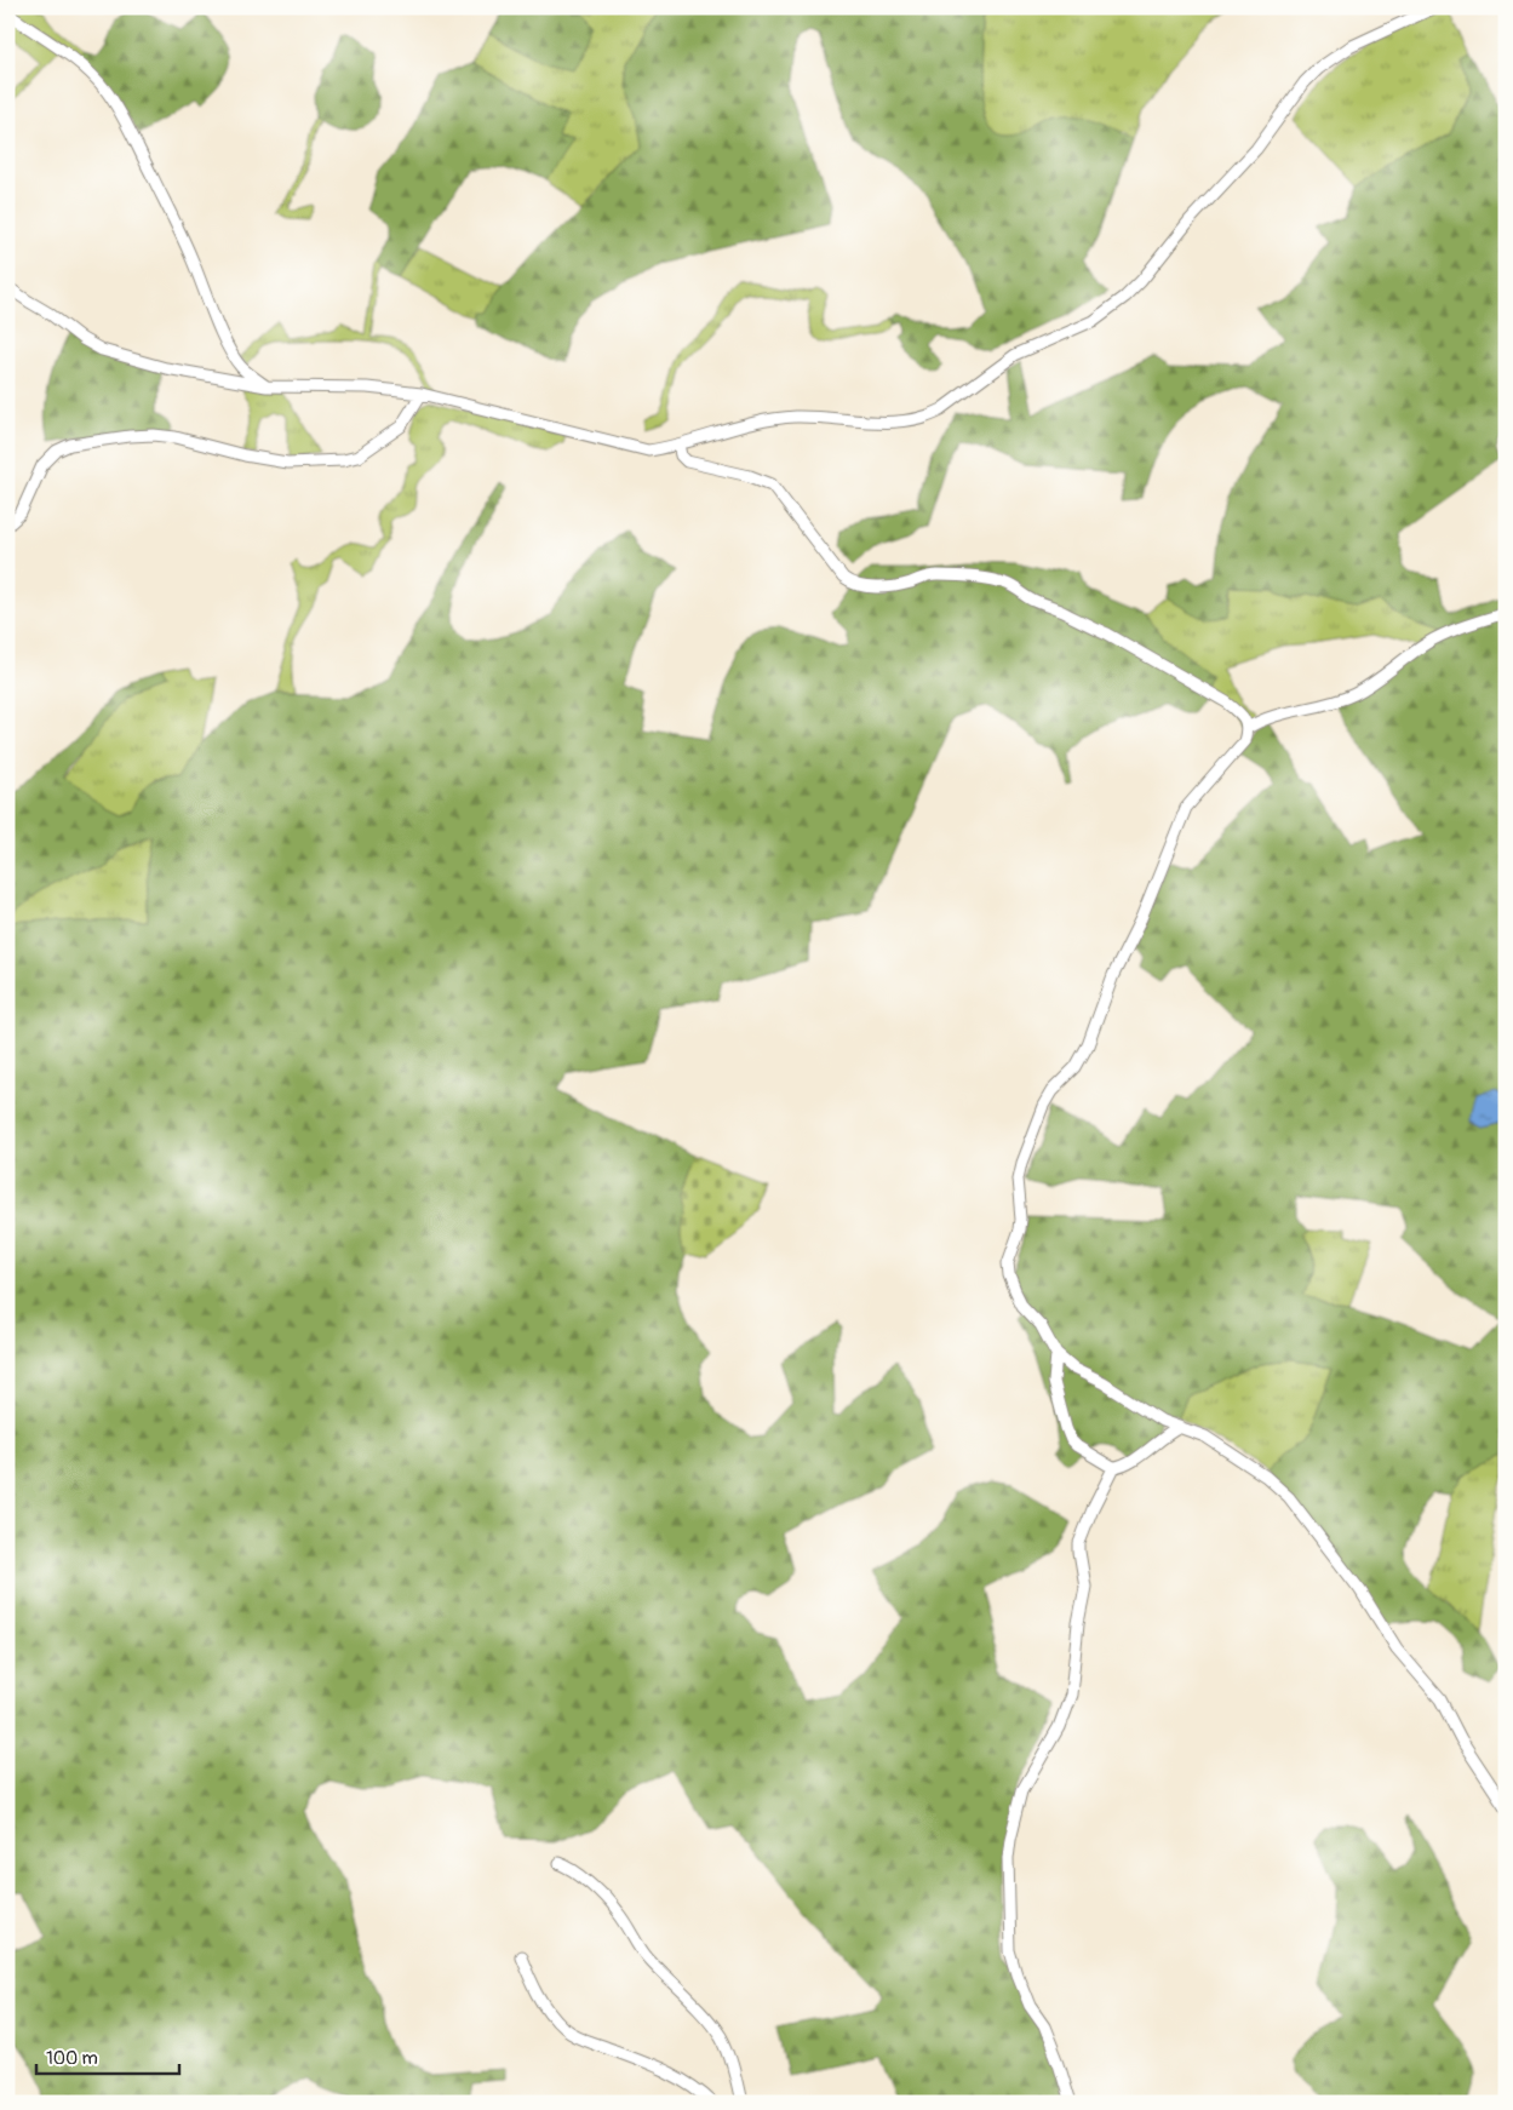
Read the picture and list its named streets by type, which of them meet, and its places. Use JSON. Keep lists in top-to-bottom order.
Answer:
{
  "scale_bar": "100 m"
}
